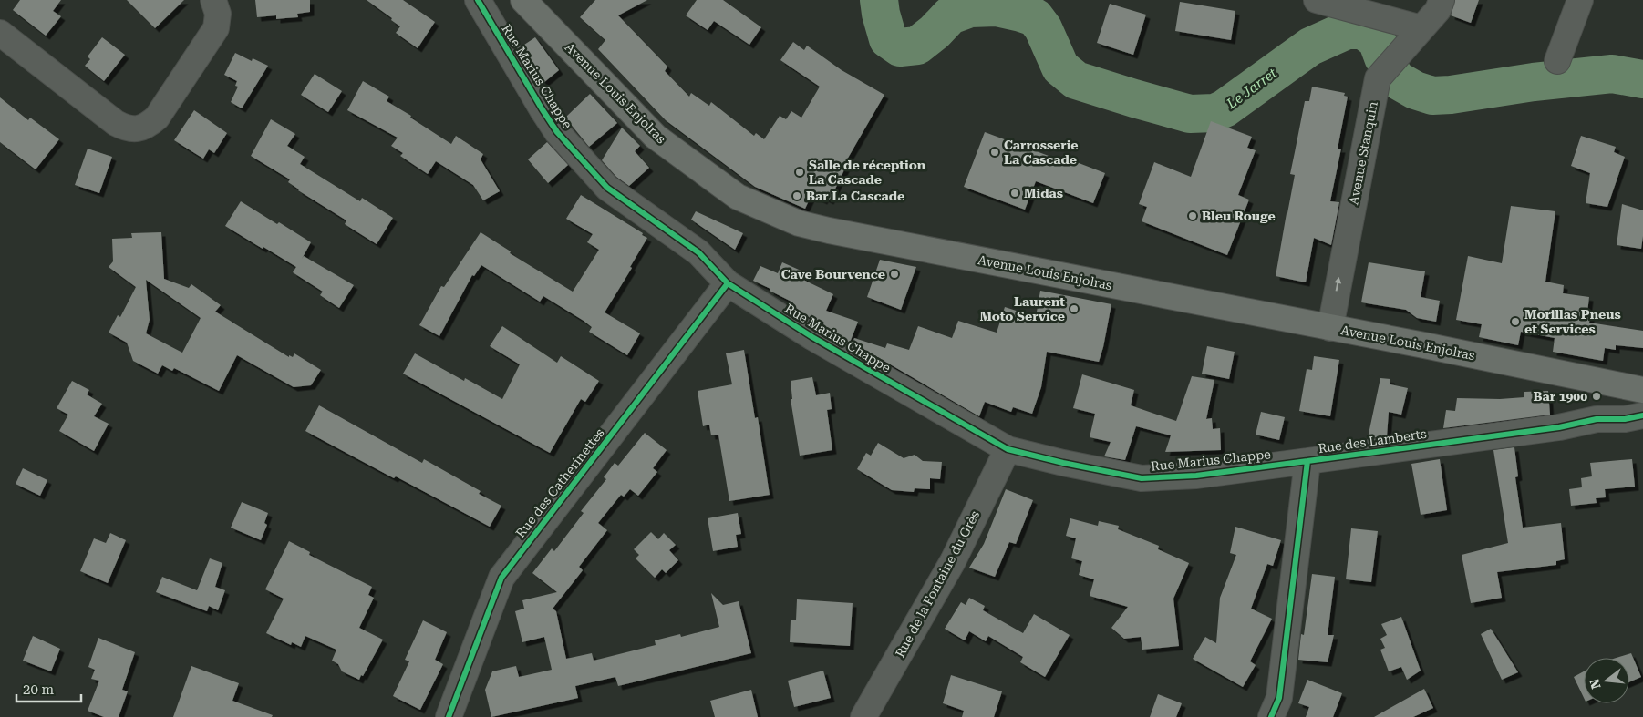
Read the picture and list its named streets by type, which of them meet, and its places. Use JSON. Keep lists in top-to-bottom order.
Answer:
{
  "streets": {
    "main road": ["Avenue Louis Enjolras"],
    "street": [
      "Rue Marius Chappe",
      "Avenue Stanquin",
      "Rue des Lamberts",
      "Rue des Catherinettes",
      "Rue de la Fontaine du Grès"
    ]
  },
  "crossings": [
    ["Rue Marius Chappe", "Rue des Lamberts"],
    ["Rue Marius Chappe", "Rue des Catherinettes"],
    ["Rue Marius Chappe", "Rue de la Fontaine du Grès"],
    ["Avenue Louis Enjolras", "Avenue Stanquin"],
    ["Avenue Louis Enjolras", "Rue des Lamberts"]
  ],
  "one_way": ["Avenue Stanquin"],
  "water": ["Le Jarret"],
  "places": [
    "Carrosserie La Cascade",
    "Salle de réception La Cascade",
    "Midas",
    "Bar La Cascade",
    "Bleu Rouge",
    "Cave Bourvence",
    "Laurent Moto Service",
    "Morillas Pneus et Services",
    "Bar 1900"
  ],
  "scale_bar": "20 m",
  "north": "left"
}
